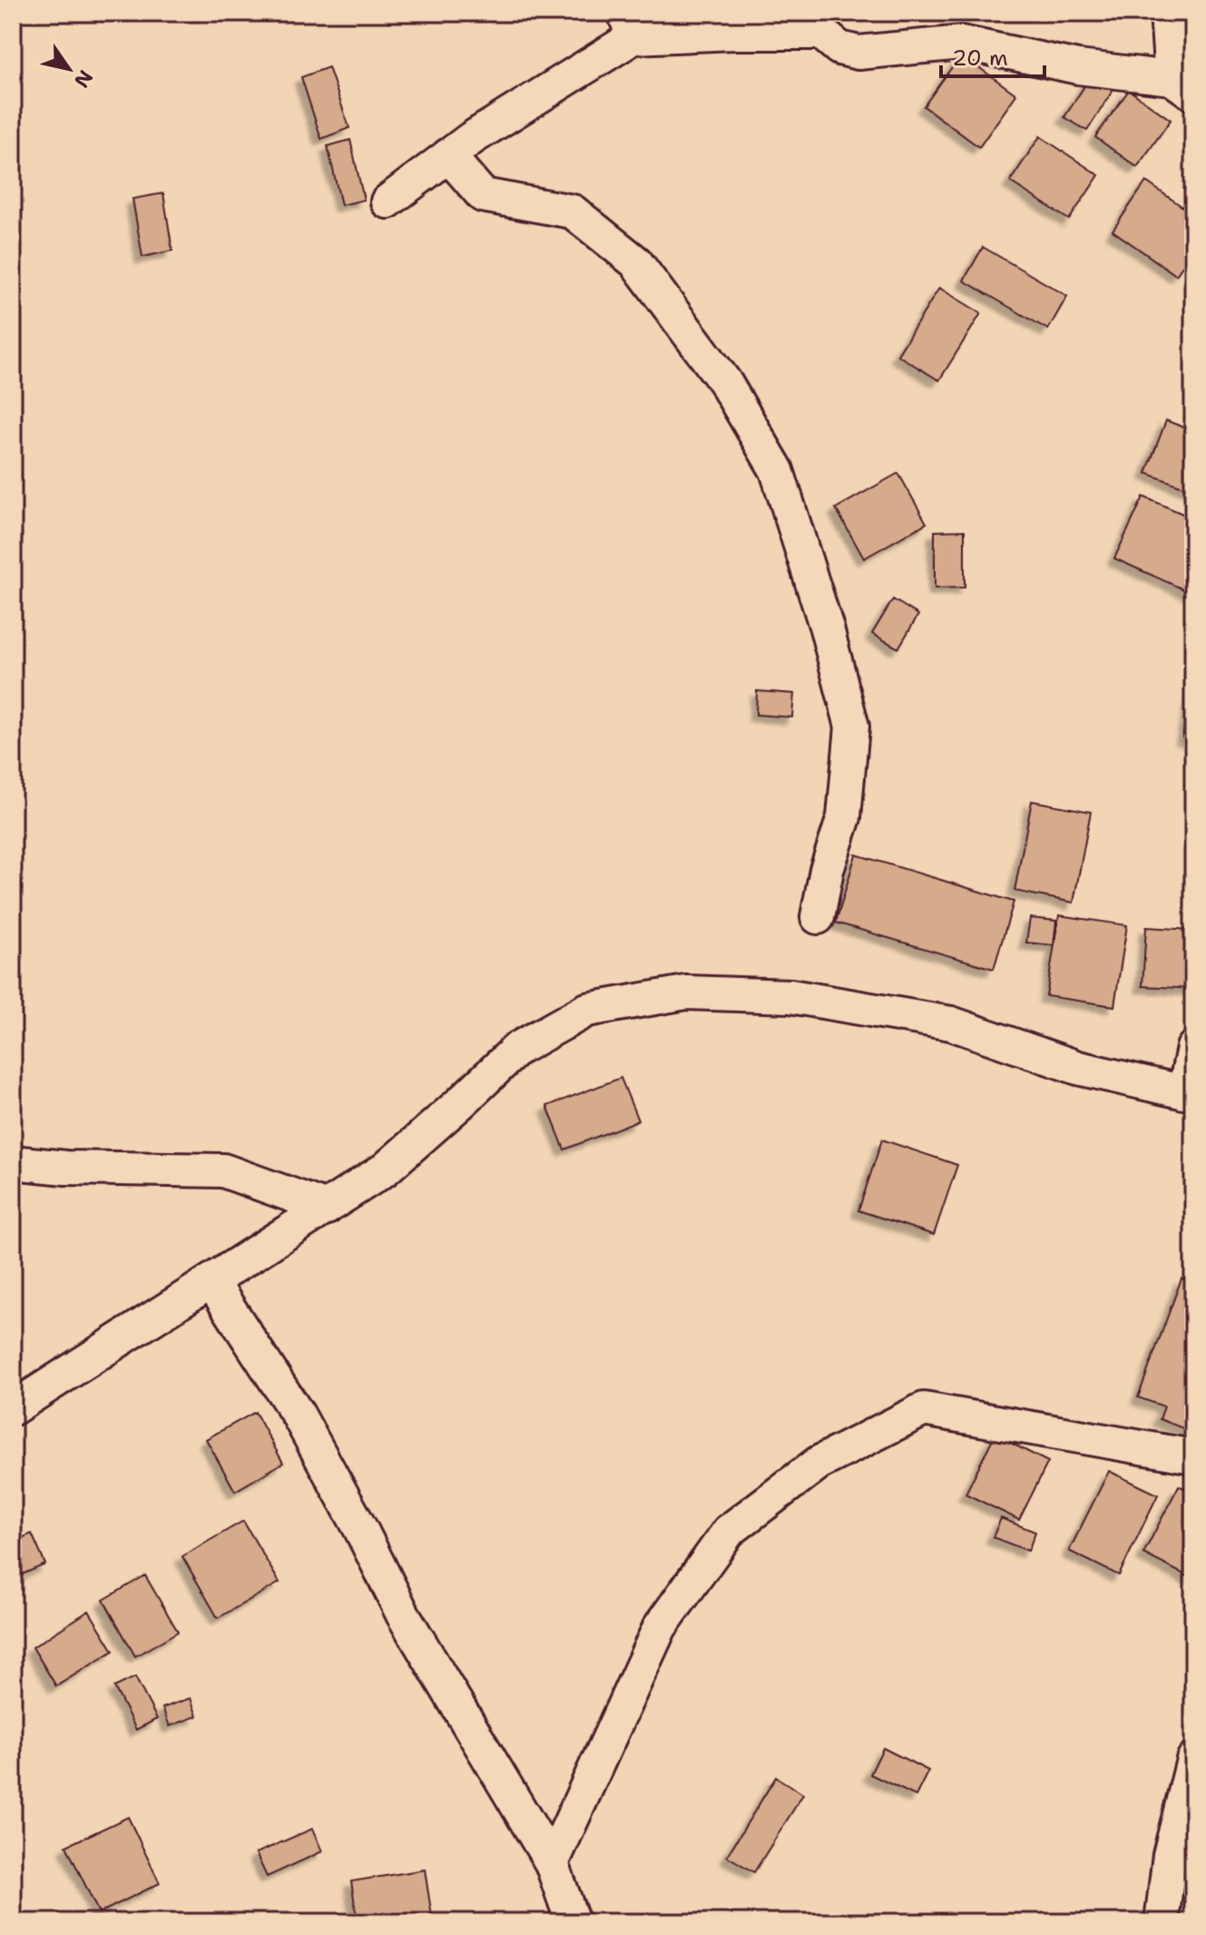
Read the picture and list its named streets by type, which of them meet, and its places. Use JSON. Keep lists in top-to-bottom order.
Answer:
{
  "scale_bar": "20 m",
  "north": "bottom right"
}
